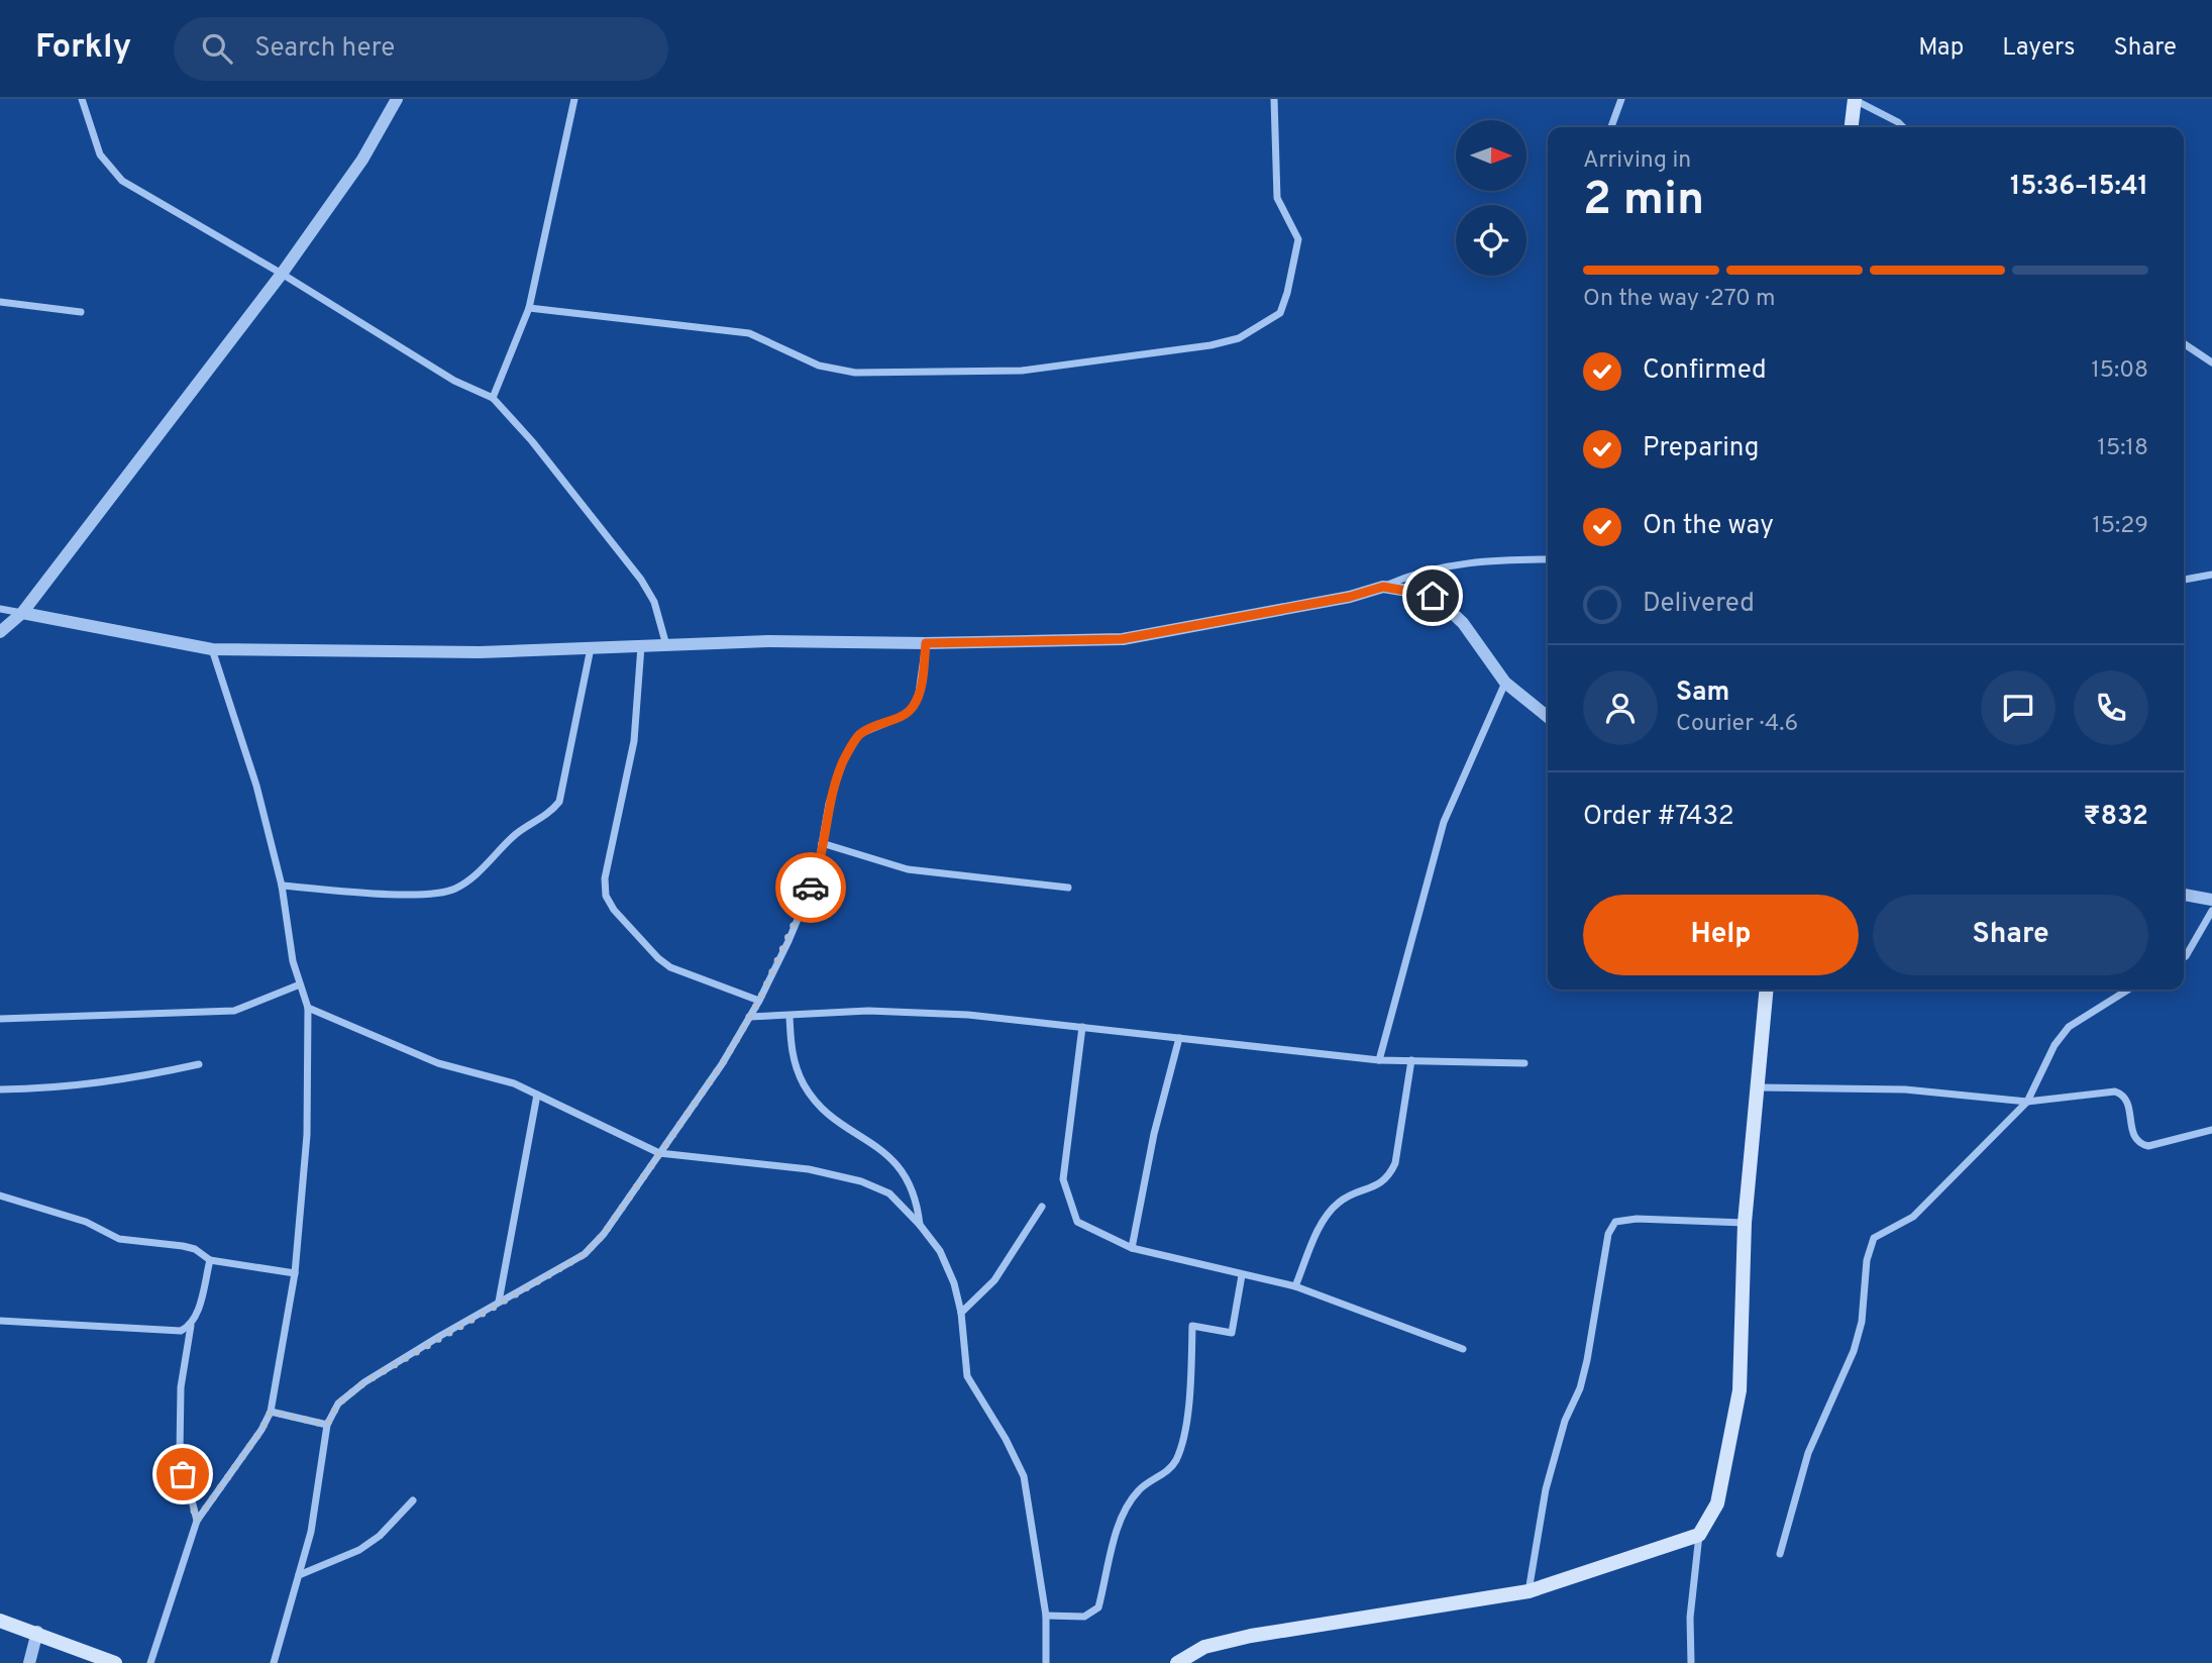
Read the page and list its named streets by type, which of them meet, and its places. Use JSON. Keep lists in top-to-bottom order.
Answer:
{
  "north": "right",
  "page": {
    "header": "Forkly",
    "search": "Search here",
    "nav": ["Map", "Layers", "Share"],
    "heading": ["2 min", "Arriving in", "15:36–15:41"],
    "panel": [
      "Sam",
      "Courier · 4.6",
      "Order #7432",
      "₹832"
    ],
    "bar": "On the way · 270 m",
    "list": [
      ["Confirmed", "15:08"],
      ["Preparing", "15:18"],
      ["On the way", "15:29"],
      "Delivered"
    ],
    "buttons": ["Help", "Share"]
  }
}
